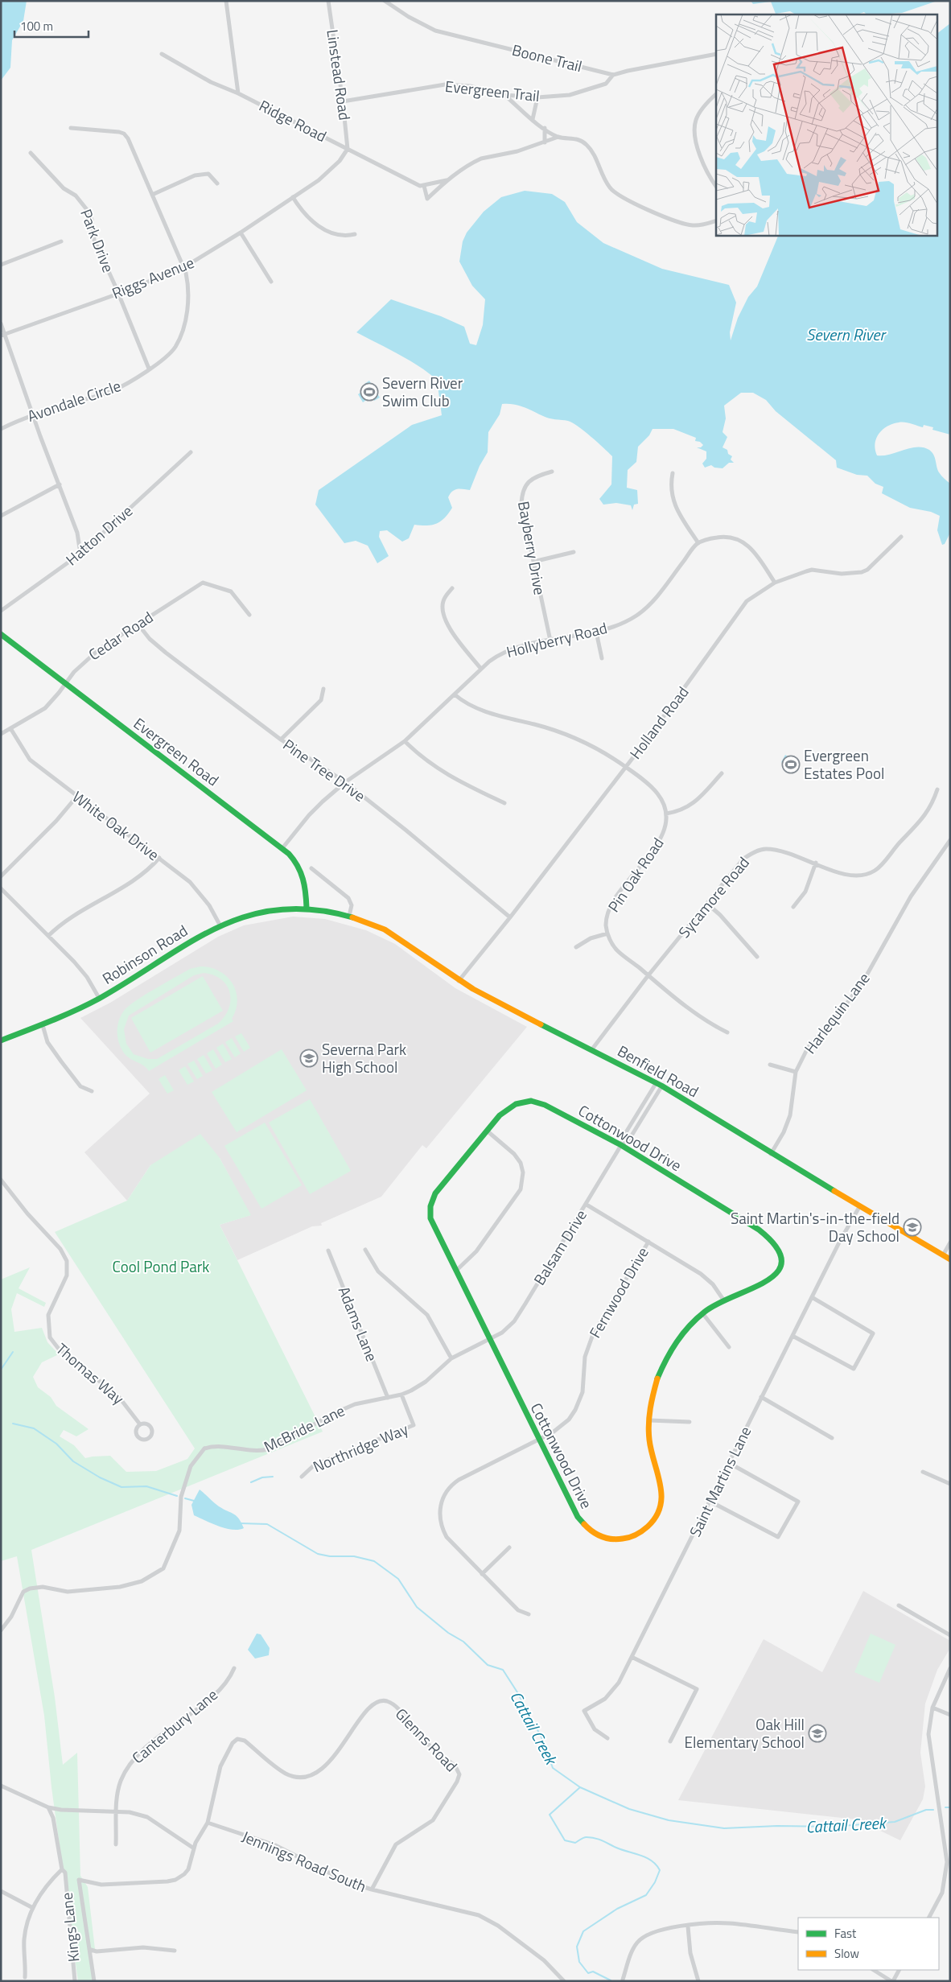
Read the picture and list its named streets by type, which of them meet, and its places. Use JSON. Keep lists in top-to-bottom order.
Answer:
{
  "streets": {
    "street": [
      "Boone Trail",
      "Linstead Road",
      "Evergreen Trail",
      "Ridge Road",
      "Park Drive",
      "Riggs Avenue",
      "Avondale Circle",
      "Hatton Drive",
      "Bayberry Drive",
      "Cedar Road",
      "Hollyberry Road",
      "Holland Road",
      "Evergreen Road",
      "Pine Tree Drive",
      "White Oak Drive",
      "Pin Oak Road",
      "Sycamore Road",
      "Robinson Road",
      "Harlequin Lane",
      "Benfield Road",
      "Cottonwood Drive",
      "Balsam Drive",
      "Fernwood Drive",
      "Adams Lane",
      "Thomas Way",
      "McBride Lane",
      "Northridge Way",
      "Saint Martins Lane",
      "Canterbury Lane",
      "Glenns Road",
      "Jennings Road South",
      "Kings Lane"
    ]
  },
  "crossings": [
    ["Boone Trail", "Evergreen Trail"],
    ["Linstead Road", "Evergreen Trail"],
    ["Linstead Road", "Ridge Road"],
    ["Linstead Road", "Riggs Avenue"],
    ["Ridge Road", "Riggs Avenue"],
    ["Park Drive", "Riggs Avenue"],
    ["Park Drive", "Avondale Circle"],
    ["Riggs Avenue", "Avondale Circle"],
    ["Bayberry Drive", "Hollyberry Road"],
    ["Cedar Road", "Evergreen Road"],
    ["Cedar Road", "Pine Tree Drive"],
    ["Cedar Road", "White Oak Drive"],
    ["Hollyberry Road", "Evergreen Road"],
    ["Hollyberry Road", "Pine Tree Drive"],
    ["Holland Road", "Pine Tree Drive"],
    ["Holland Road", "Benfield Road"],
    ["Evergreen Road", "Robinson Road"],
    ["Evergreen Road", "Benfield Road"],
    ["White Oak Drive", "Robinson Road"],
    ["Pin Oak Road", "Sycamore Road"],
    ["Sycamore Road", "Benfield Road"],
    ["Robinson Road", "Benfield Road"],
    ["Harlequin Lane", "Benfield Road"],
    ["Benfield Road", "Balsam Drive"],
    ["Benfield Road", "Saint Martins Lane"],
    ["Cottonwood Drive", "Balsam Drive"],
    ["Cottonwood Drive", "Fernwood Drive"],
    ["Cottonwood Drive", "McBride Lane"],
    ["Balsam Drive", "McBride Lane"],
    ["Adams Lane", "McBride Lane"],
    ["McBride Lane", "Northridge Way"],
    ["Glenns Road", "Jennings Road South"]
  ],
  "water": ["Severn River", "Cattail Creek"],
  "parks": ["Cool Pond Park"],
  "places": {
    "sports": ["Severn River Swim Club", "Evergreen Estates Pool"],
    "school or university": ["Severna Park High School", "Saint Martin's-in-the-field Day School", "Oak Hill Elementary School"]
  },
  "legend": ["Fast", "Slow"],
  "scale_bar": "100 m"
}
